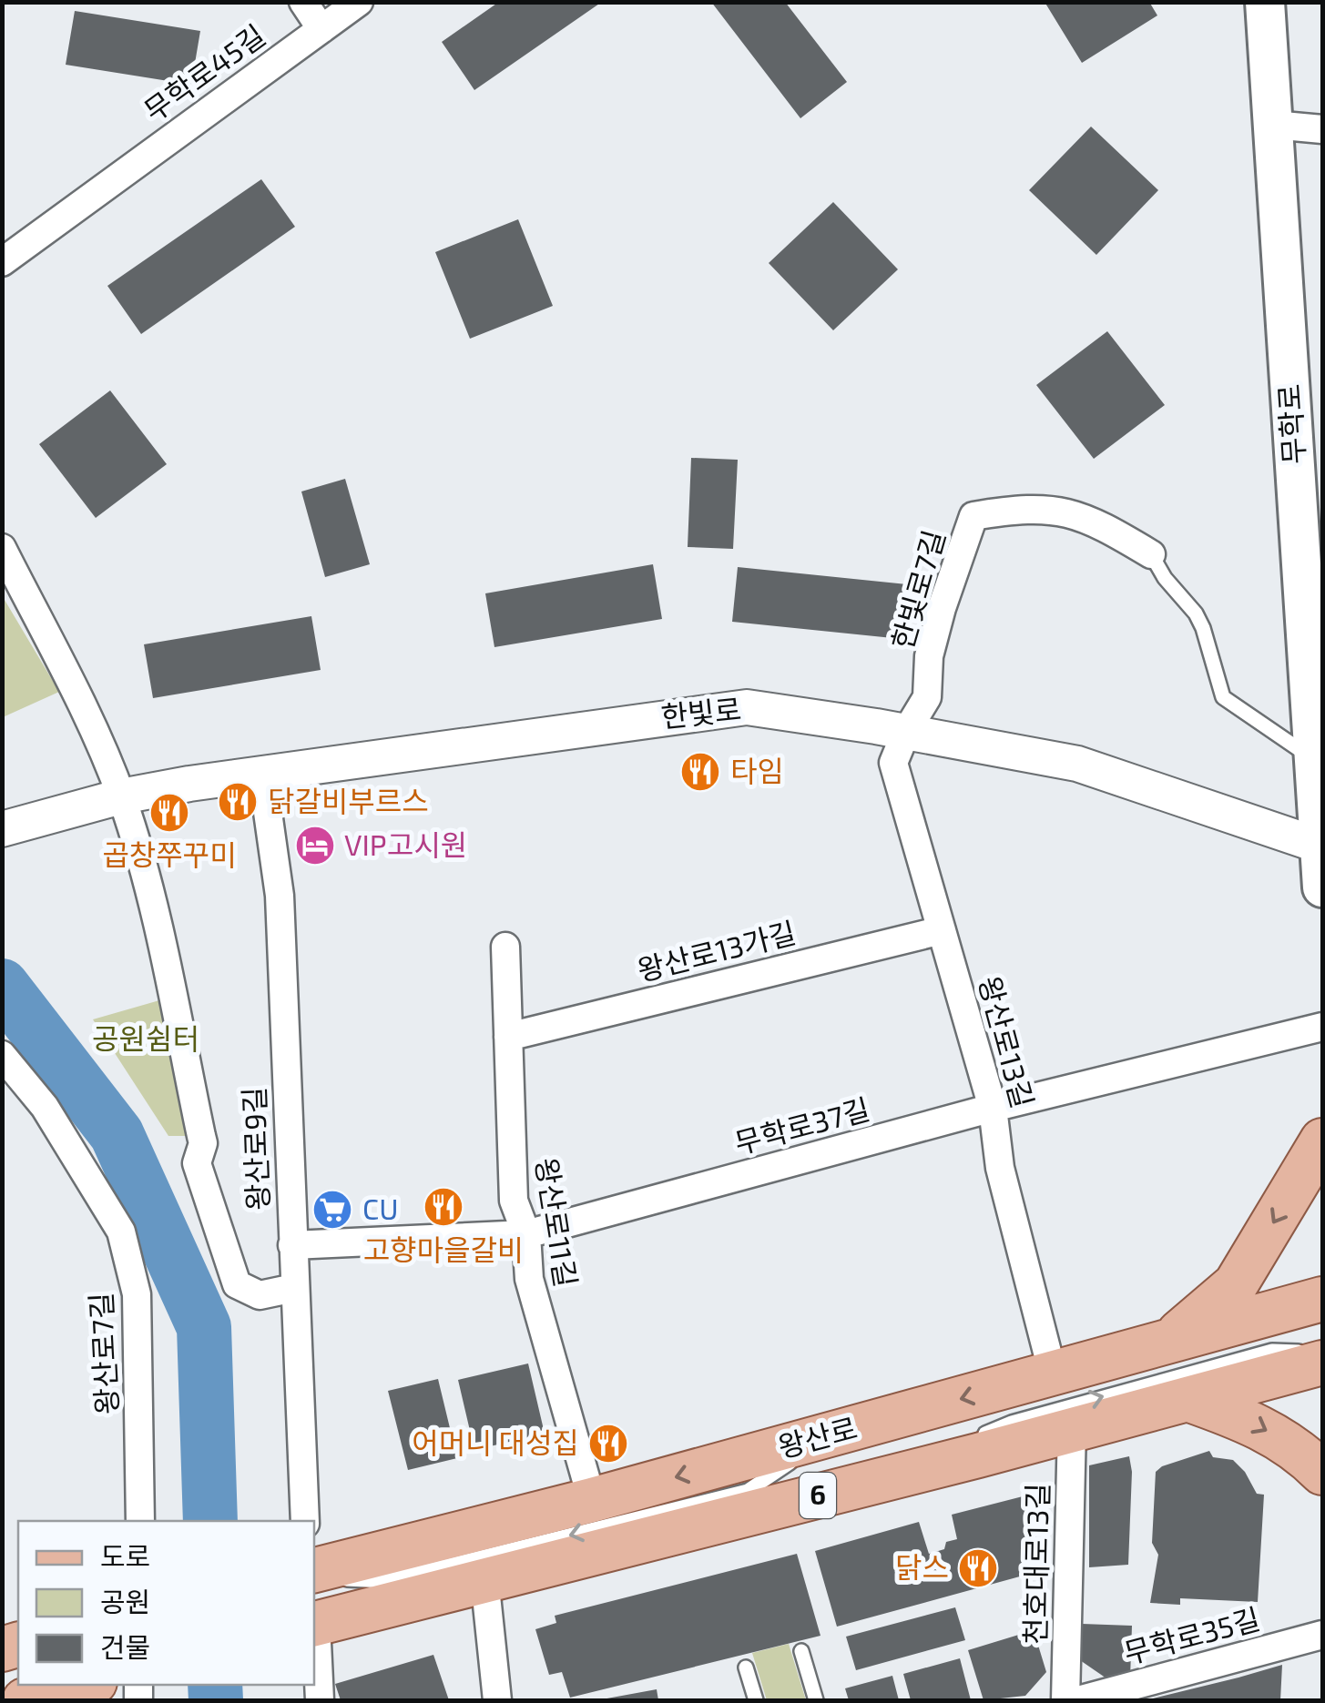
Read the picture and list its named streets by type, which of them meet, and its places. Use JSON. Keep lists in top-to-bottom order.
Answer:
{
  "streets": {
    "main road": ["무학로", "왕산로", "6"],
    "street": [
      "무학로45길",
      "한빛로7길",
      "한빛로",
      "왕산로13가길",
      "왕산로13길",
      "무학로37길",
      "왕산로9길",
      "왕산로11길",
      "왕산로7길",
      "천호대로13길",
      "무학로35길"
    ]
  },
  "crossings": [
    ["무학로", "한빛로"],
    ["한빛로7길", "한빛로"],
    ["한빛로7길", "왕산로13길"],
    ["한빛로", "왕산로13길"],
    ["한빛로", "왕산로9길"],
    ["왕산로13가길", "왕산로13길"],
    ["왕산로13가길", "왕산로11길"],
    ["왕산로13길", "무학로37길"],
    ["왕산로13길", "왕산로"],
    ["무학로37길", "왕산로9길"],
    ["무학로37길", "왕산로11길"],
    ["왕산로11길", "왕산로"],
    ["왕산로", "천호대로13길"]
  ],
  "parks": ["공원쉼터"],
  "places": {
    "restaurant": [
      "타임",
      "닭갈비부르스",
      "곱창쭈꾸미",
      "고향마을갈비",
      "어머니 대성집",
      "닭스"
    ],
    "hotel": ["VIP고시원"],
    "supermarket": ["CU"]
  },
  "legend": ["도로", "공원", "건물"]
}
